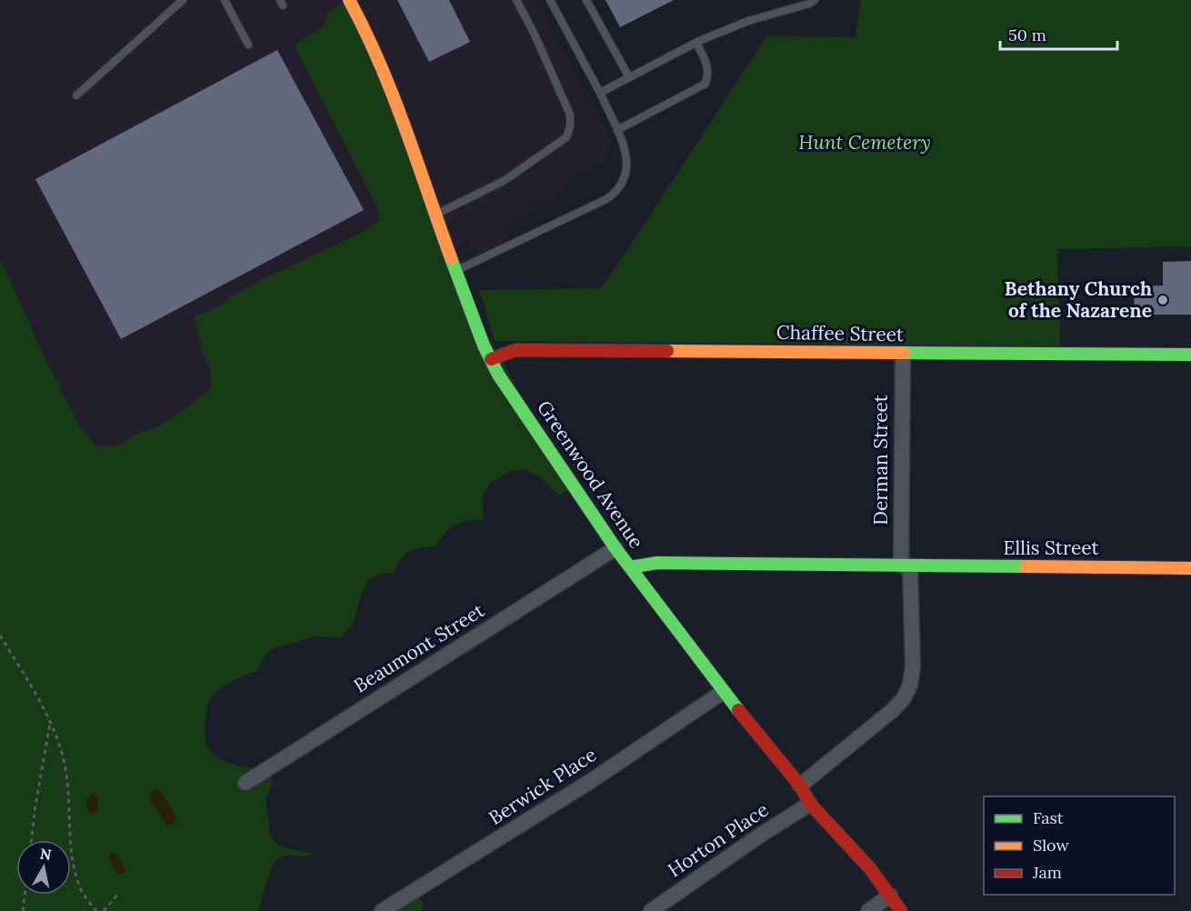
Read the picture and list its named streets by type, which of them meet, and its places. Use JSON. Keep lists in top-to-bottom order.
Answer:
{
  "streets": {
    "street": [
      "Chaffee Street",
      "Derman Street",
      "Greenwood Avenue",
      "Ellis Street",
      "Beaumont Street",
      "Berwick Place",
      "Horton Place"
    ]
  },
  "crossings": [
    ["Chaffee Street", "Derman Street"],
    ["Chaffee Street", "Greenwood Avenue"],
    ["Derman Street", "Greenwood Avenue"],
    ["Derman Street", "Ellis Street"],
    ["Greenwood Avenue", "Ellis Street"],
    ["Greenwood Avenue", "Beaumont Street"],
    ["Greenwood Avenue", "Berwick Place"],
    ["Greenwood Avenue", "Horton Place"]
  ],
  "parks": ["Hunt Cemetery"],
  "places": ["Bethany Church of the Nazarene"],
  "legend": ["Fast", "Slow", "Jam"],
  "scale_bar": "50 m",
  "north": "top"
}
